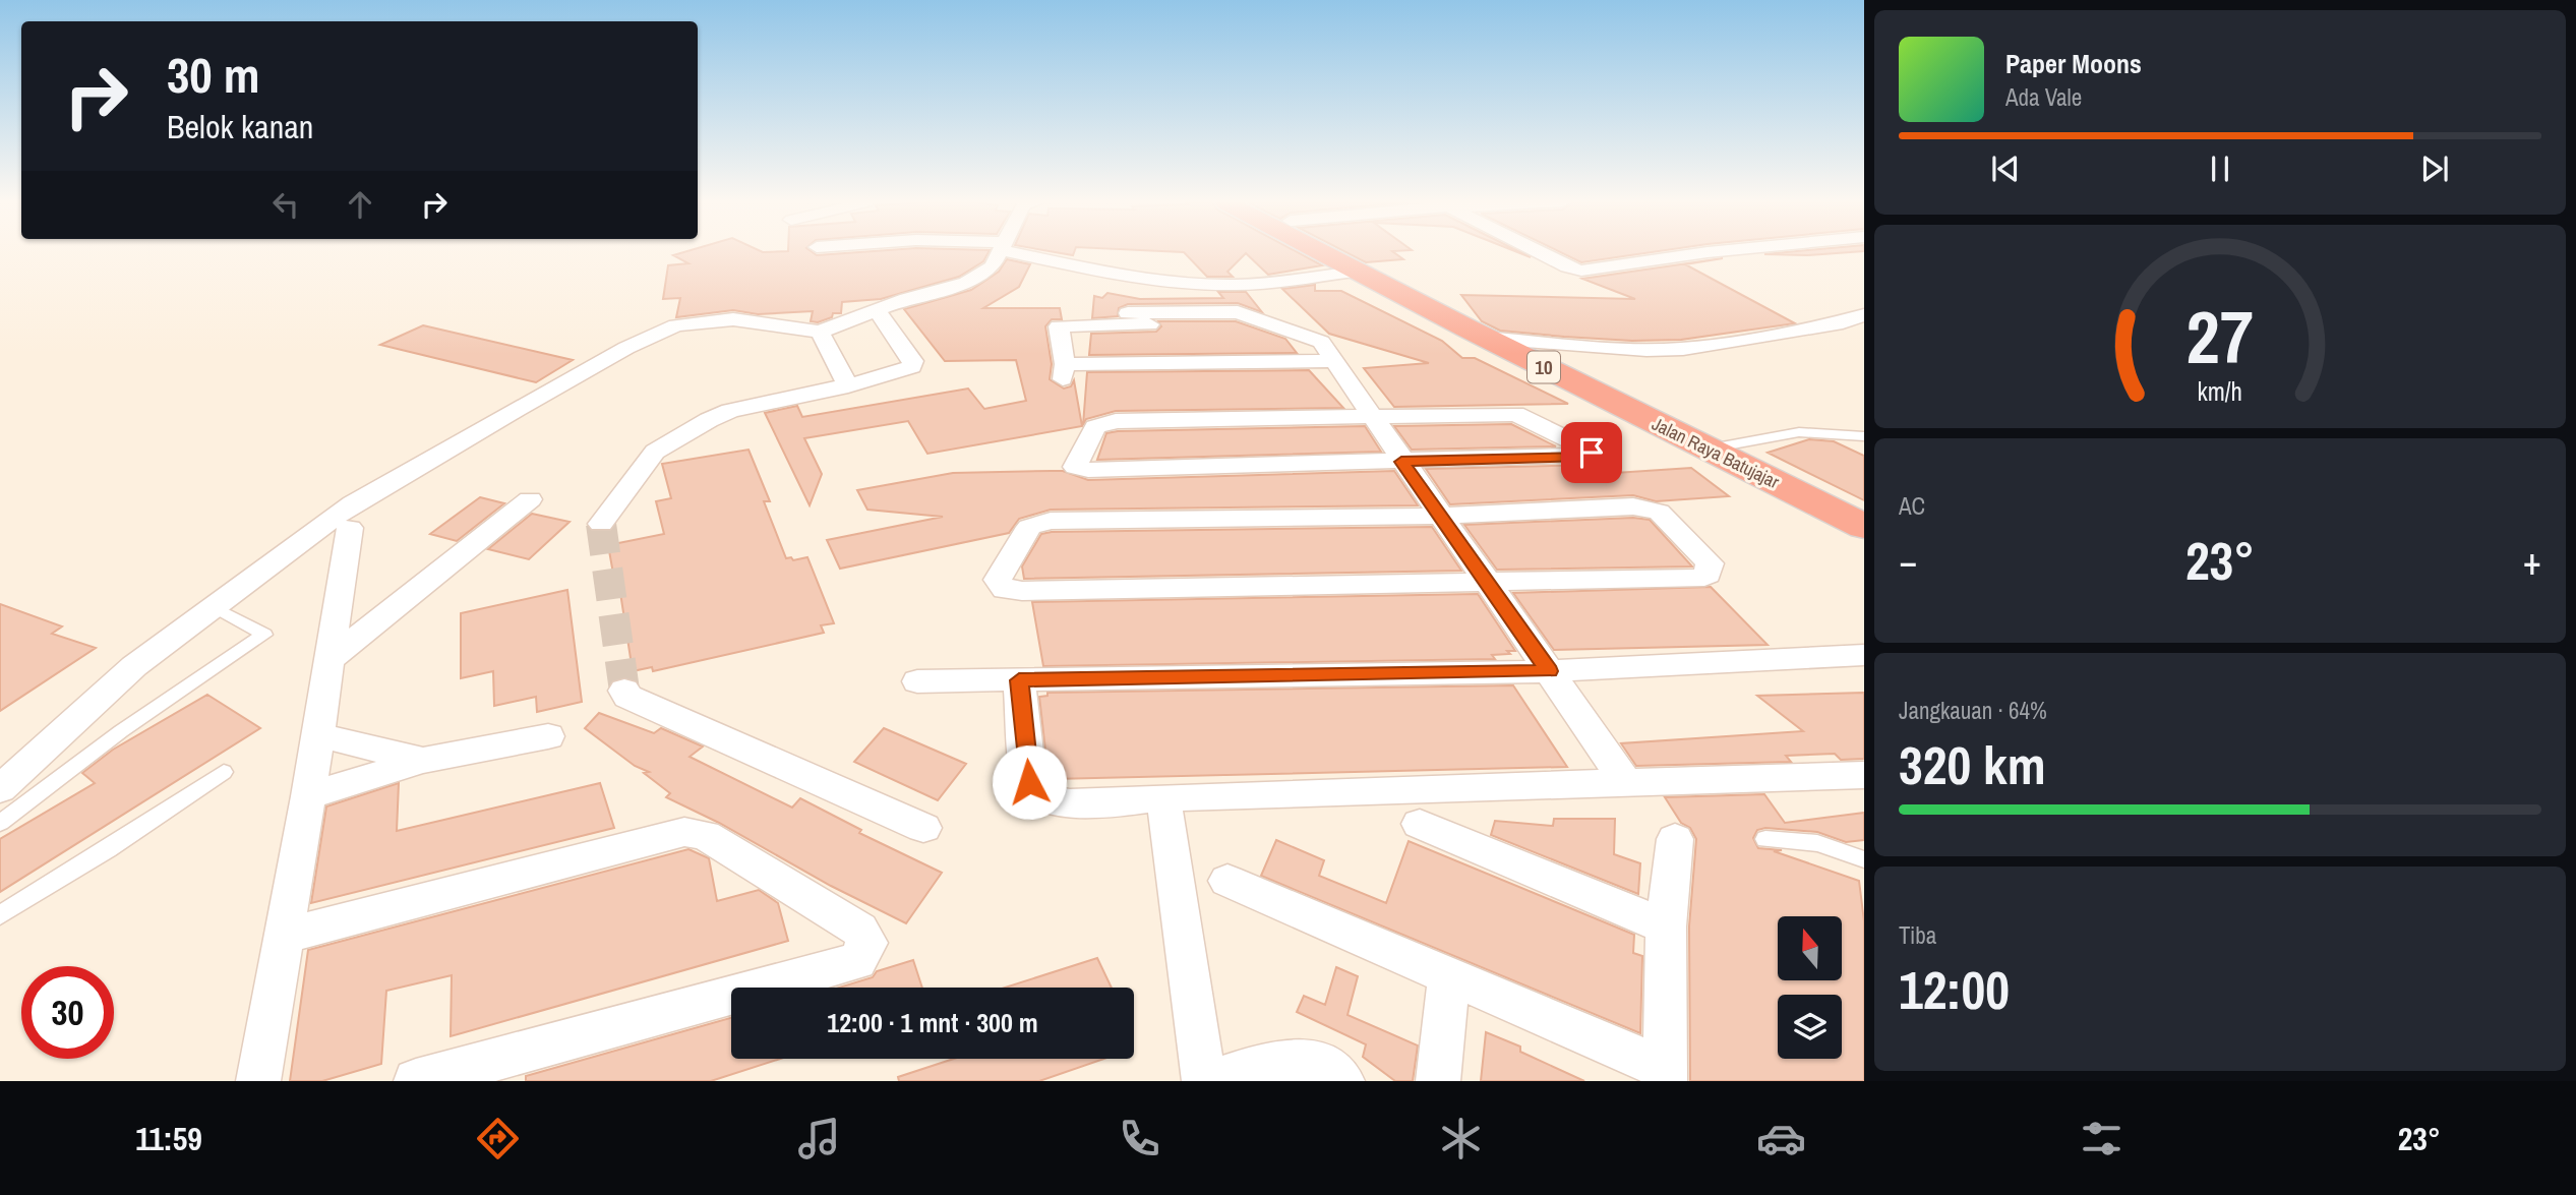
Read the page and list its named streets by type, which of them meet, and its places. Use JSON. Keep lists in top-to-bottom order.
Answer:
{
  "streets": {
    "highway": ["10", "Jalan Raya Batujajar"]
  },
  "north": "top",
  "page": {
    "turn": ["30 m", "Belok kanan"],
    "song": ["Paper Moons", "Ada Vale"],
    "tile": [
      "AC",
      ["Jangkauan · 64%", "320 km"],
      ["Tiba", "12:00"]
    ],
    "heat": ["−", "23°", "+"],
    "limit": "30",
    "trip": "12:00 · 1 mnt · 300 m",
    "tabs": ["11:59", "23°"],
    "gauge": ["27", "km/h"]
  }
}
